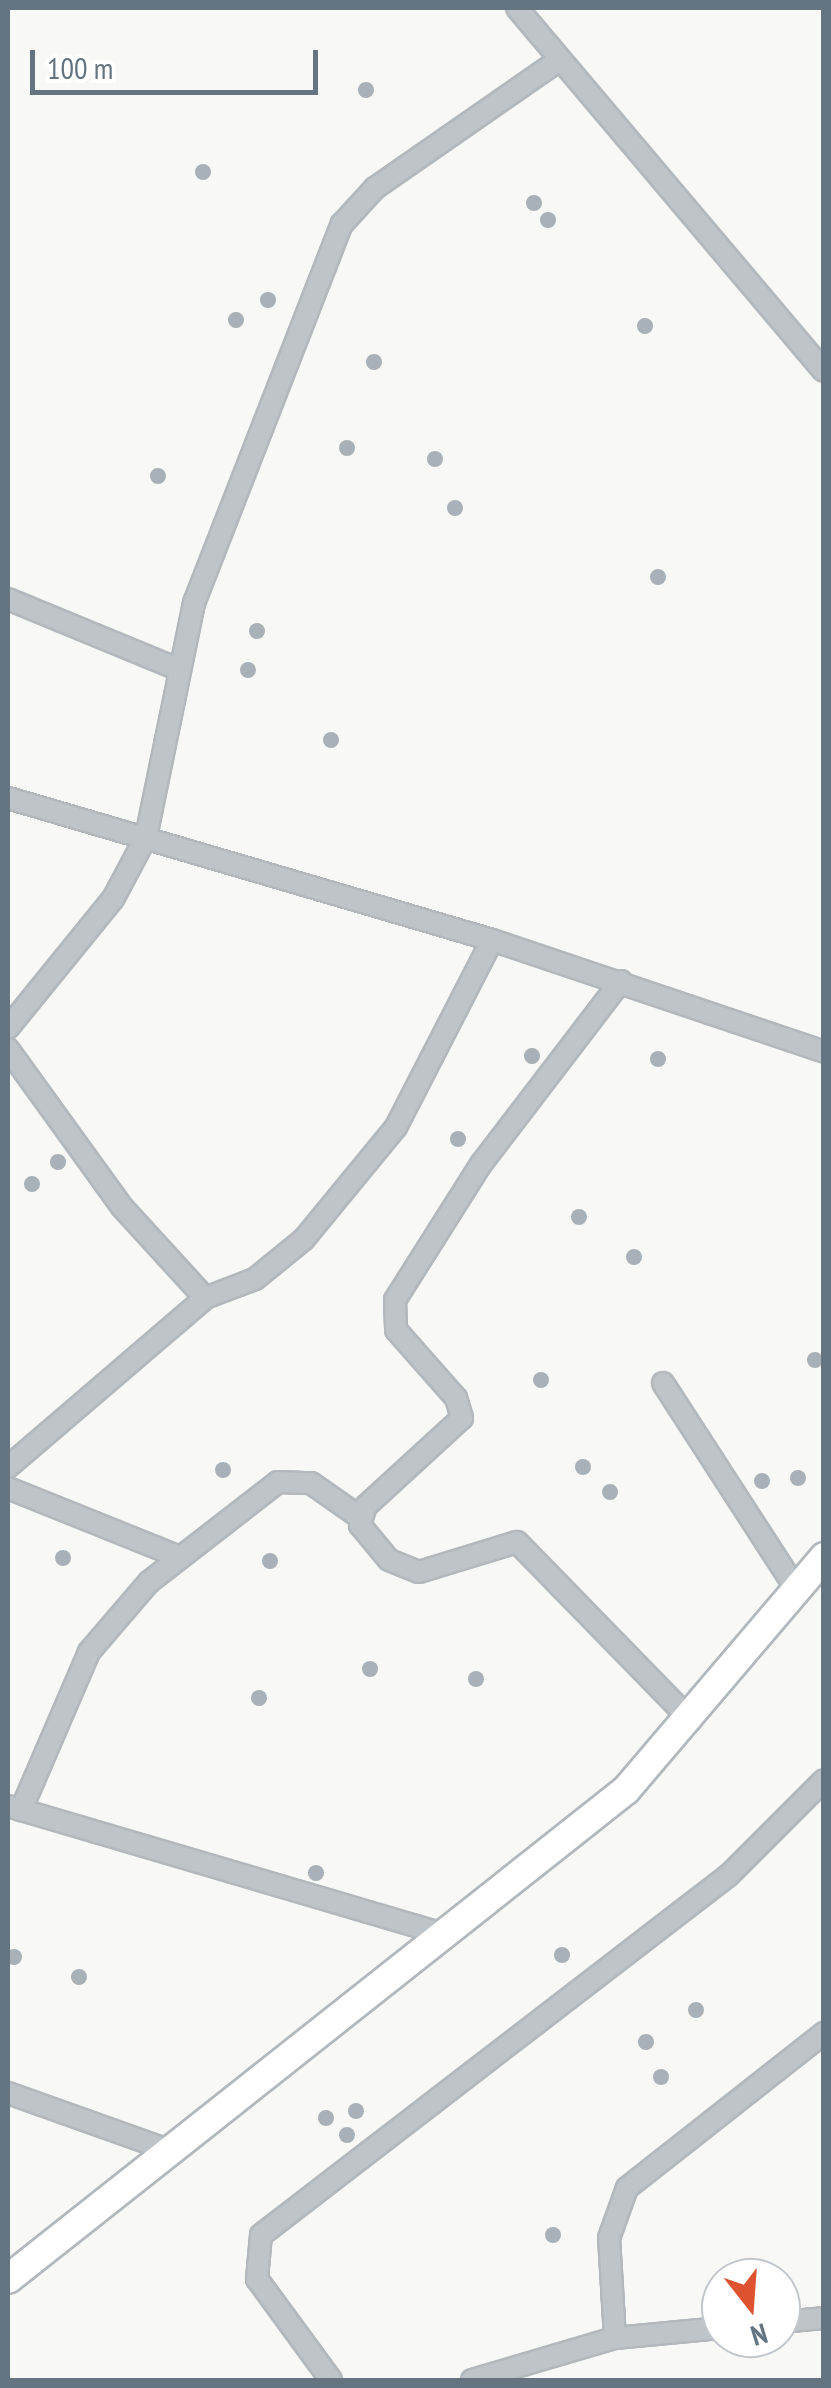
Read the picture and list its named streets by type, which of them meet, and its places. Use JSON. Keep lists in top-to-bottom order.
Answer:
{
  "scale_bar": "100 m",
  "north": "bottom"
}
